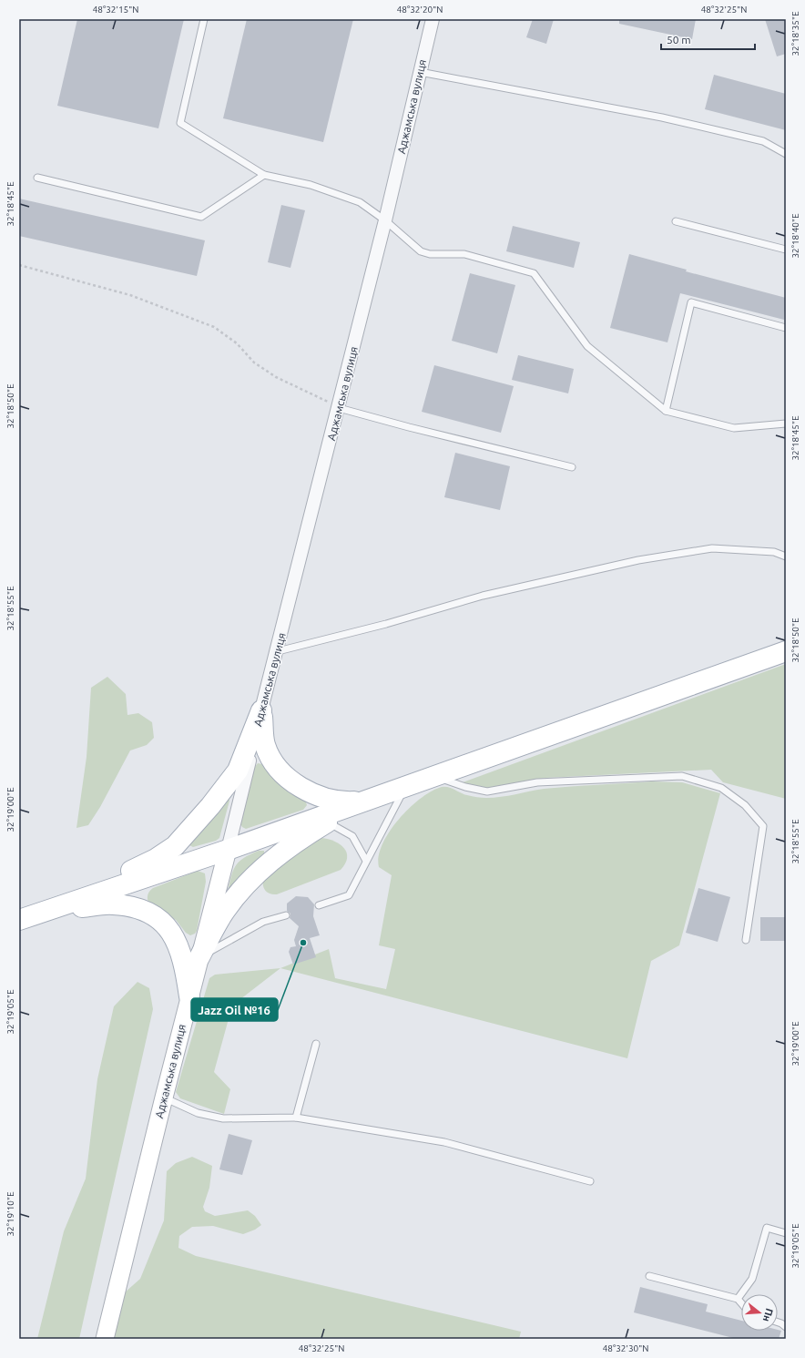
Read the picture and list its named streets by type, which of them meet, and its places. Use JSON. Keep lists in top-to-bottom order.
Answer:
{
  "streets": {
    "main road": ["Аджамська вулиця"]
  },
  "places": ["Jazz Oil №16"],
  "scale_bar": "50 m",
  "north": "right",
  "coordinates": [
    "48°32'15\"N",
    "48°32'20\"N",
    "48°32'25\"N",
    "32°18'35\"E",
    "32°18'45\"E",
    "32°18'40\"E",
    "32°18'50\"E",
    "32°18'55\"E",
    "32°19'00\"E",
    "32°19'05\"E",
    "32°19'10\"E",
    "48°32'30\"N"
  ]
}
